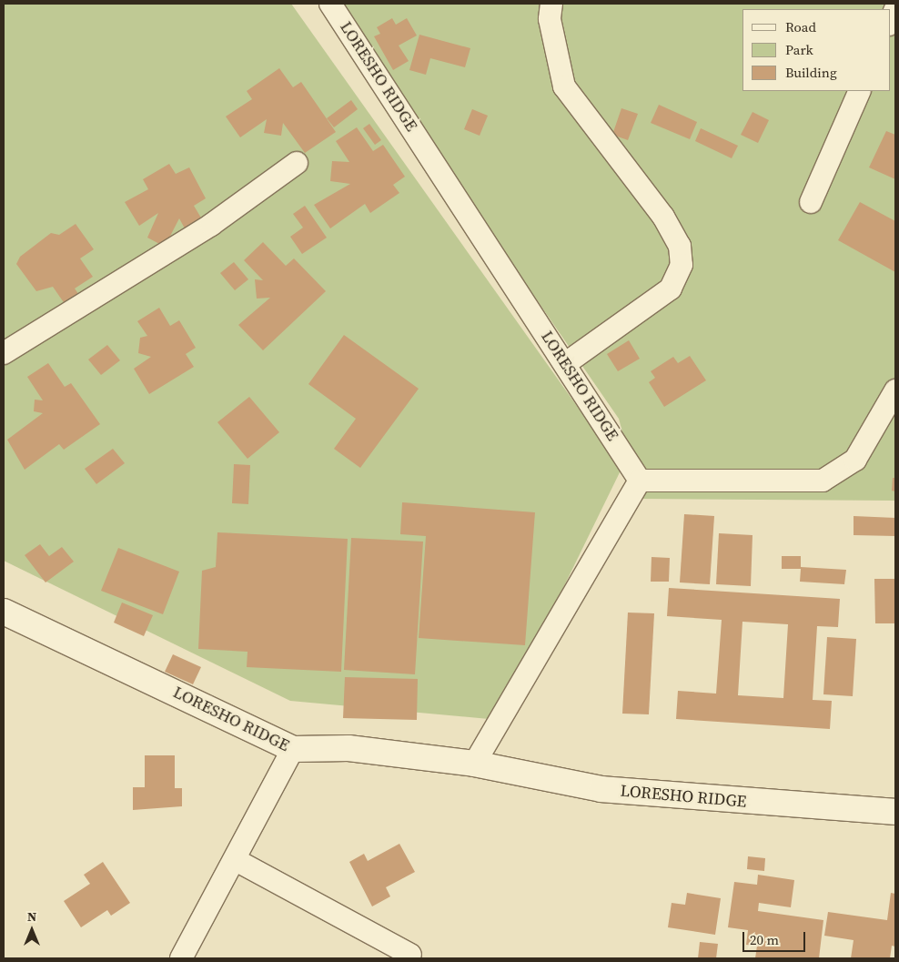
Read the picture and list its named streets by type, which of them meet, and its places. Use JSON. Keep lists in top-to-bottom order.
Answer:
{
  "streets": {
    "street": ["LORESHO RIDGE"]
  },
  "legend": ["Road", "Park", "Building"],
  "scale_bar": "20 m",
  "north": "top"
}
